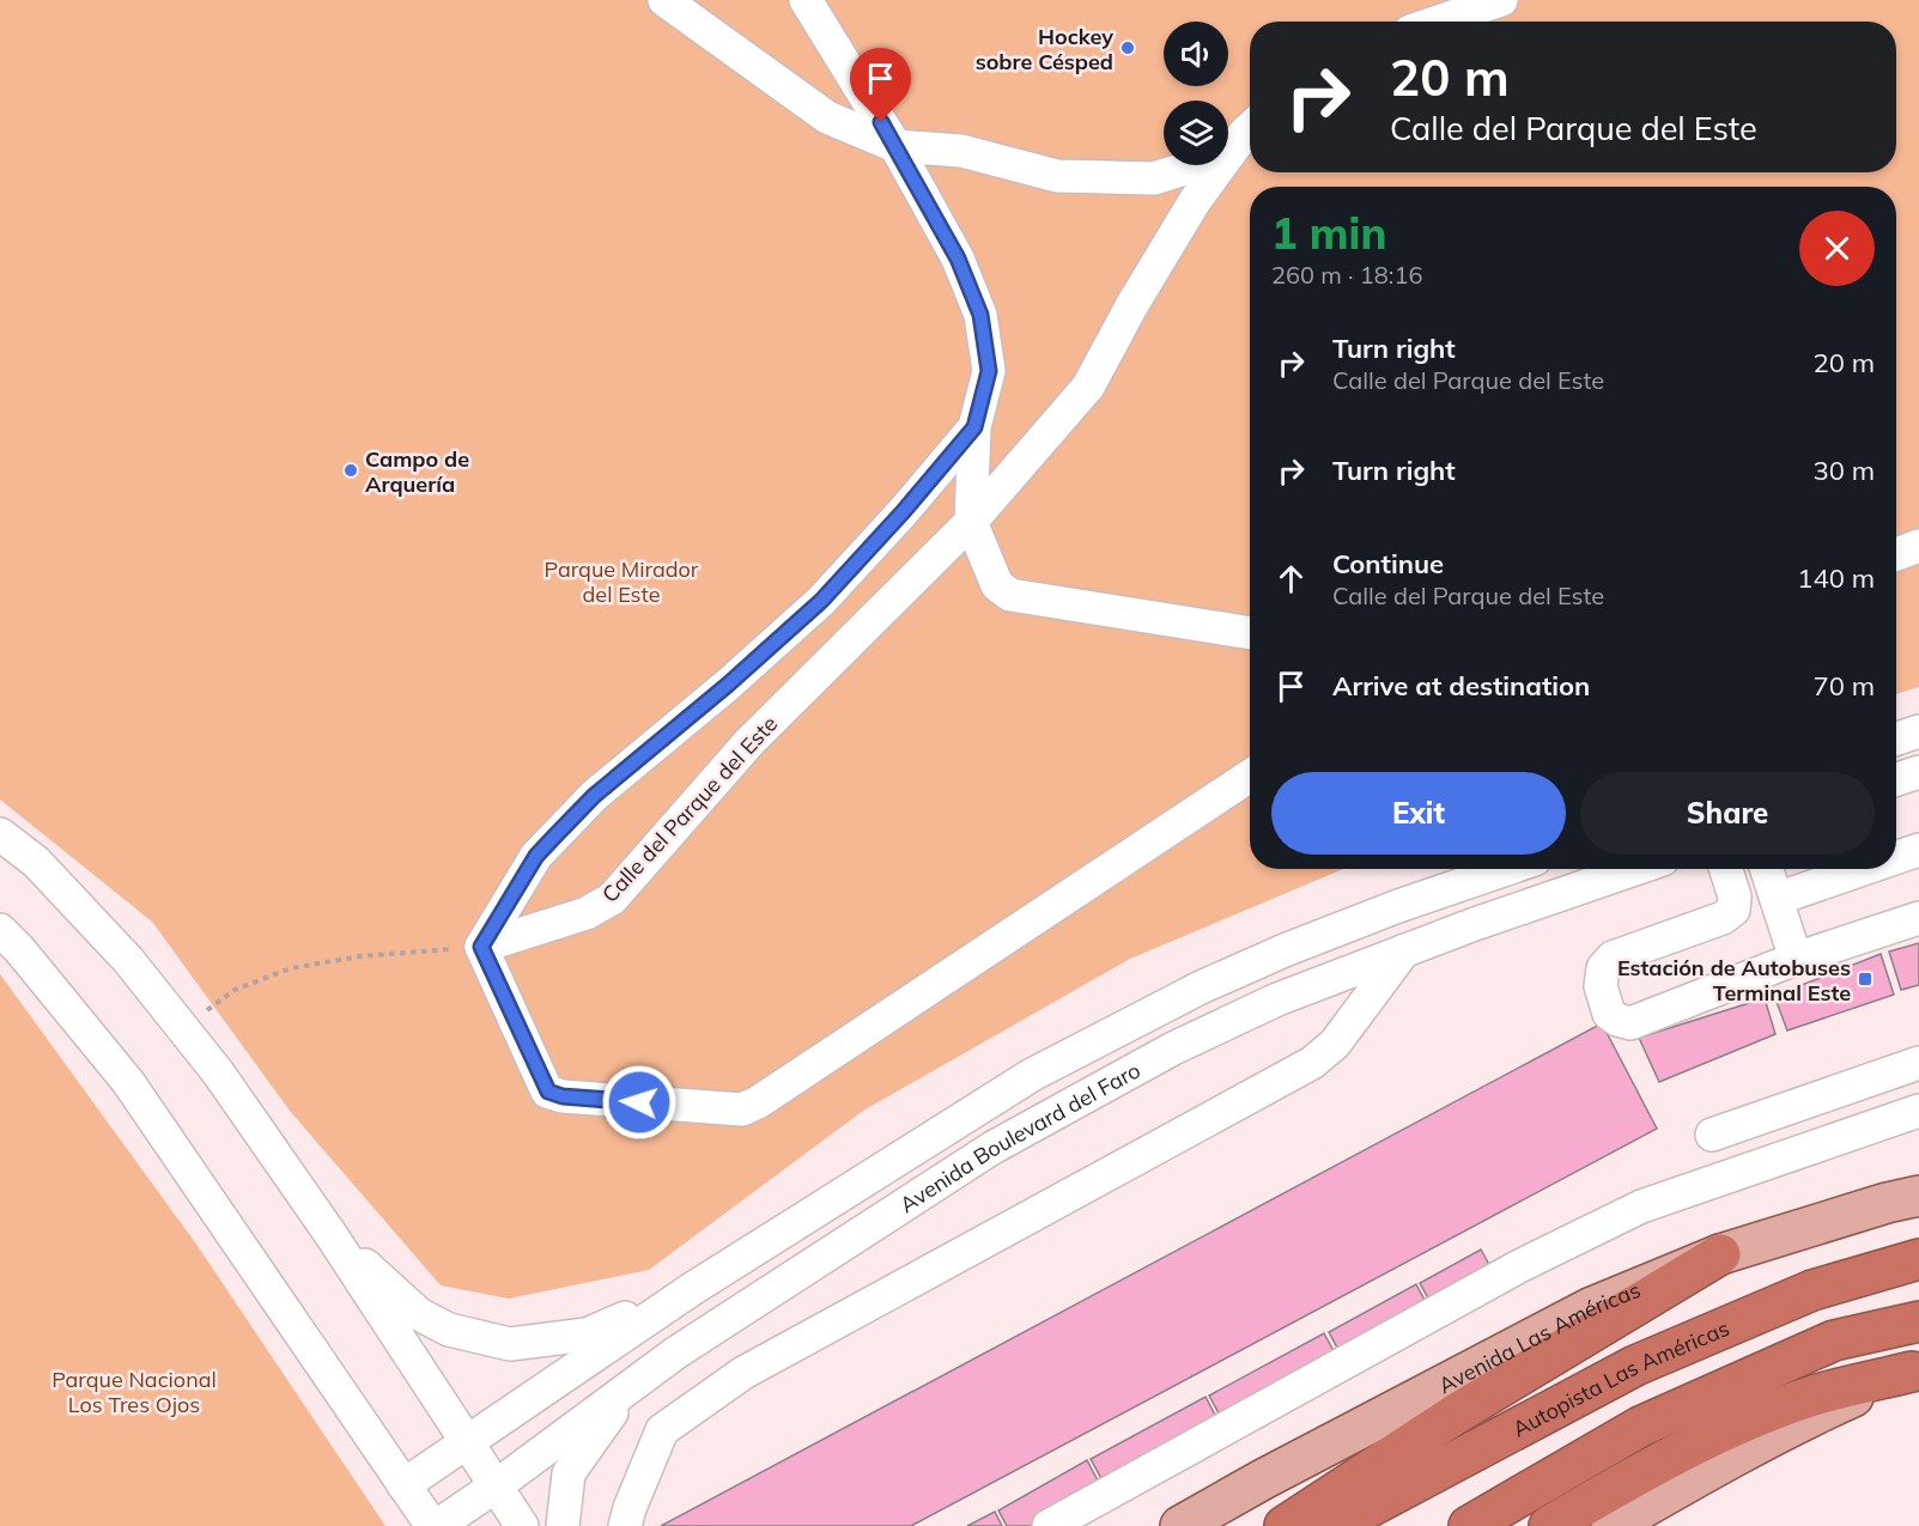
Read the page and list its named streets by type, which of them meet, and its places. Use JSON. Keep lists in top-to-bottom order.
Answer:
{
  "streets": {
    "highway": ["Autopista Las Américas"],
    "main road": ["Avenida Las Américas"],
    "street": ["Calle del Parque del Este", "Avenida Boulevard del Faro"]
  },
  "parks": ["Parque Mirador del Este", "Parque Nacional Los Tres Ojos"],
  "places": {
    "other": ["Hockey sobre Césped", "Campo de Arquería"],
    "transit": ["Estación de Autobuses Terminal Este"]
  },
  "page": {
    "turn": ["20 m", "Calle del Parque del Este"],
    "heading": ["1 min", "260 m · 18:16"],
    "list": [
      {
        "name": "Turn right",
        "note": "Calle del Parque del Este",
        "value": "20 m"
      },
      {
        "name": "Turn right",
        "value": "30 m"
      },
      {
        "name": "Continue",
        "note": "Calle del Parque del Este",
        "value": "140 m"
      },
      {
        "name": "Arrive at destination",
        "value": "70 m"
      }
    ],
    "buttons": ["Exit", "Share"]
  }
}
